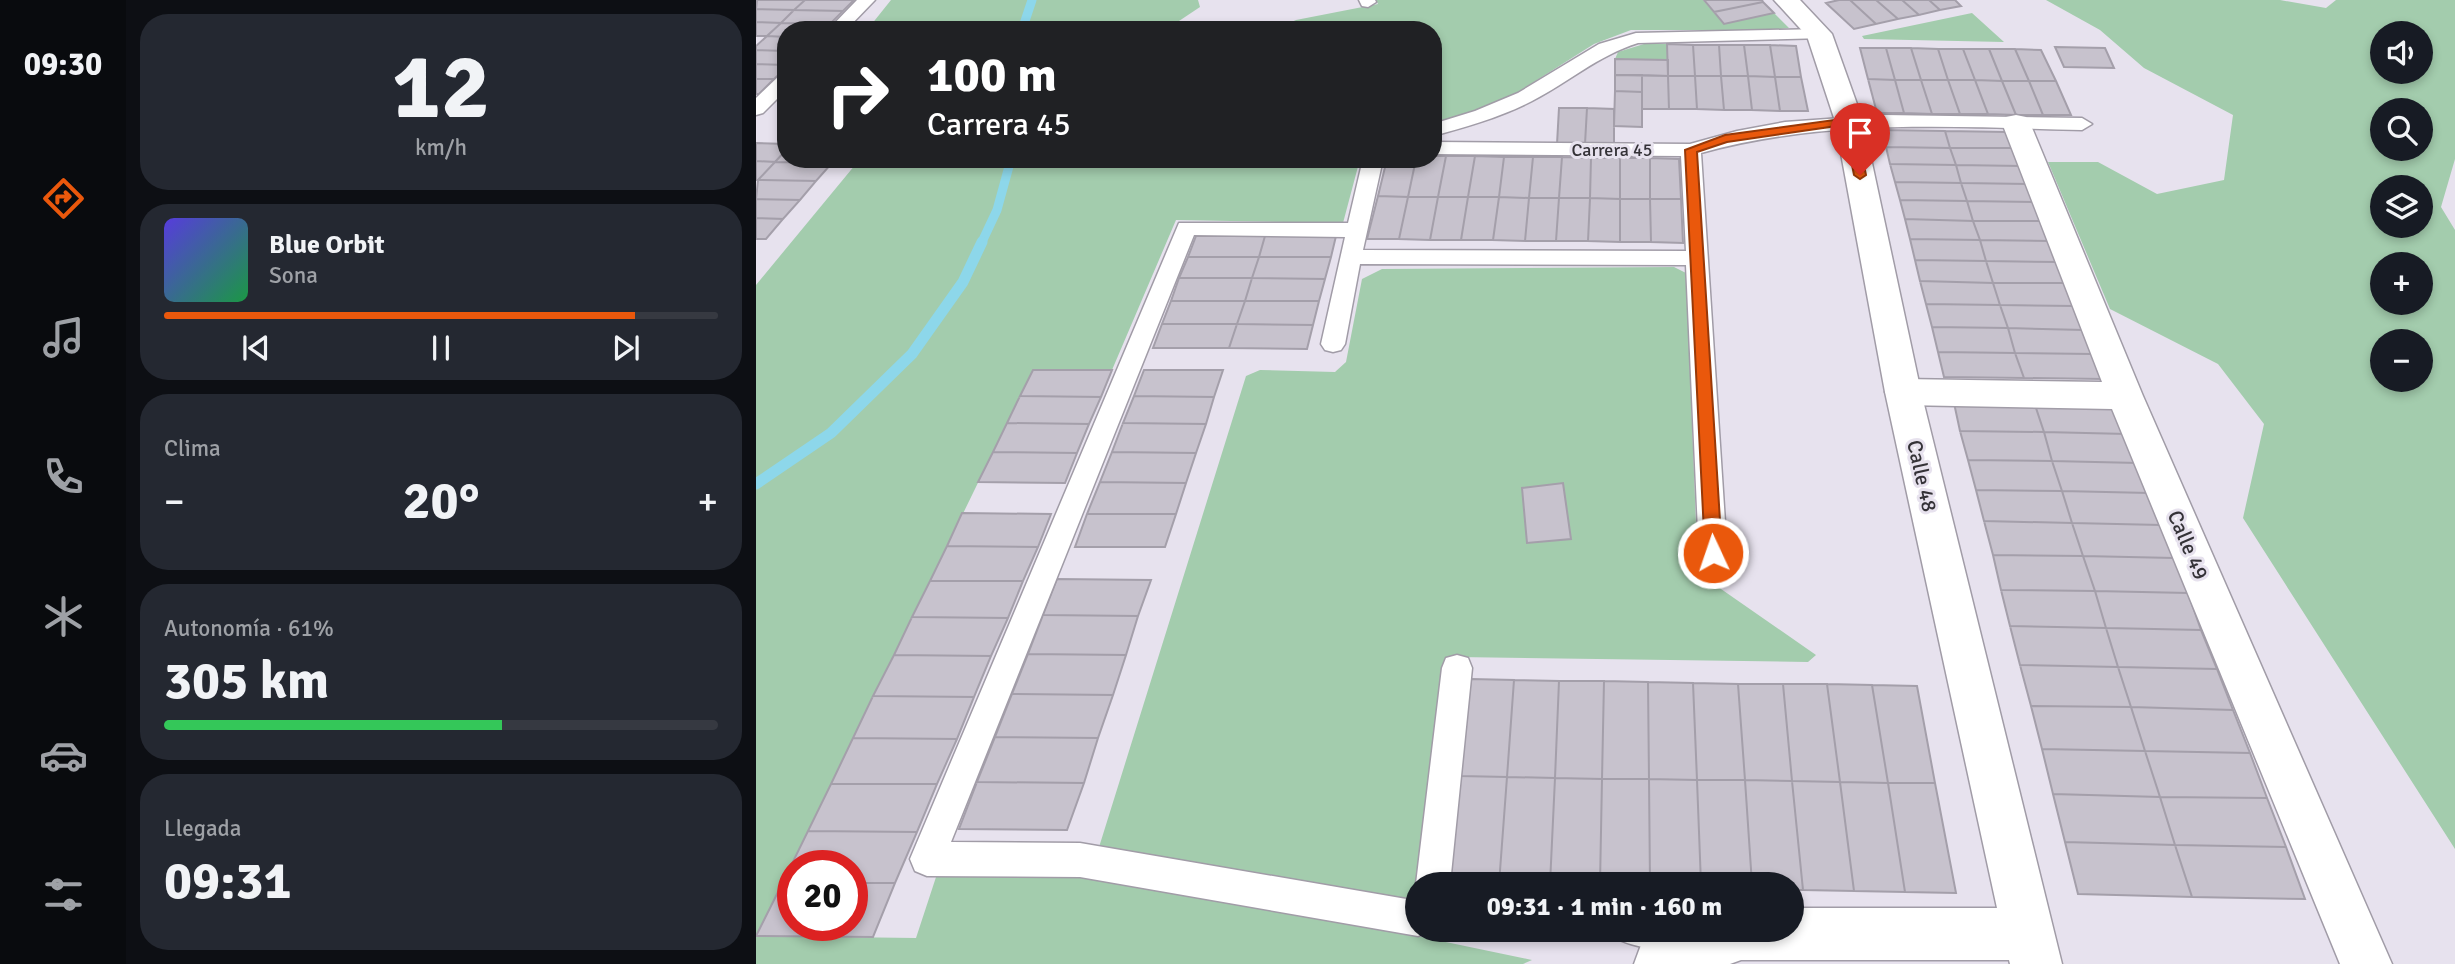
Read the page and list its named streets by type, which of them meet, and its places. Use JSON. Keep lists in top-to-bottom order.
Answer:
{
  "streets": {
    "street": ["Calle 48", "Calle 49"],
    "lane": ["Carrera 45"]
  },
  "crossings": [
    ["Carrera 45", "Calle 48"],
    ["Carrera 45", "Calle 49"]
  ],
  "page": {
    "tabs": "09:30",
    "tile": [
      ["12", "km/h"],
      "Clima",
      ["Autonomía · 61%", "305 km"],
      ["Llegada", "09:31"]
    ],
    "map_buttons": ["+", "−"],
    "turn": ["100 m", "Carrera 45"],
    "song": ["Blue Orbit", "Sona"],
    "heat": ["−", "20°", "+"],
    "limit": "20",
    "trip": "09:31 · 1 min · 160 m"
  }
}
